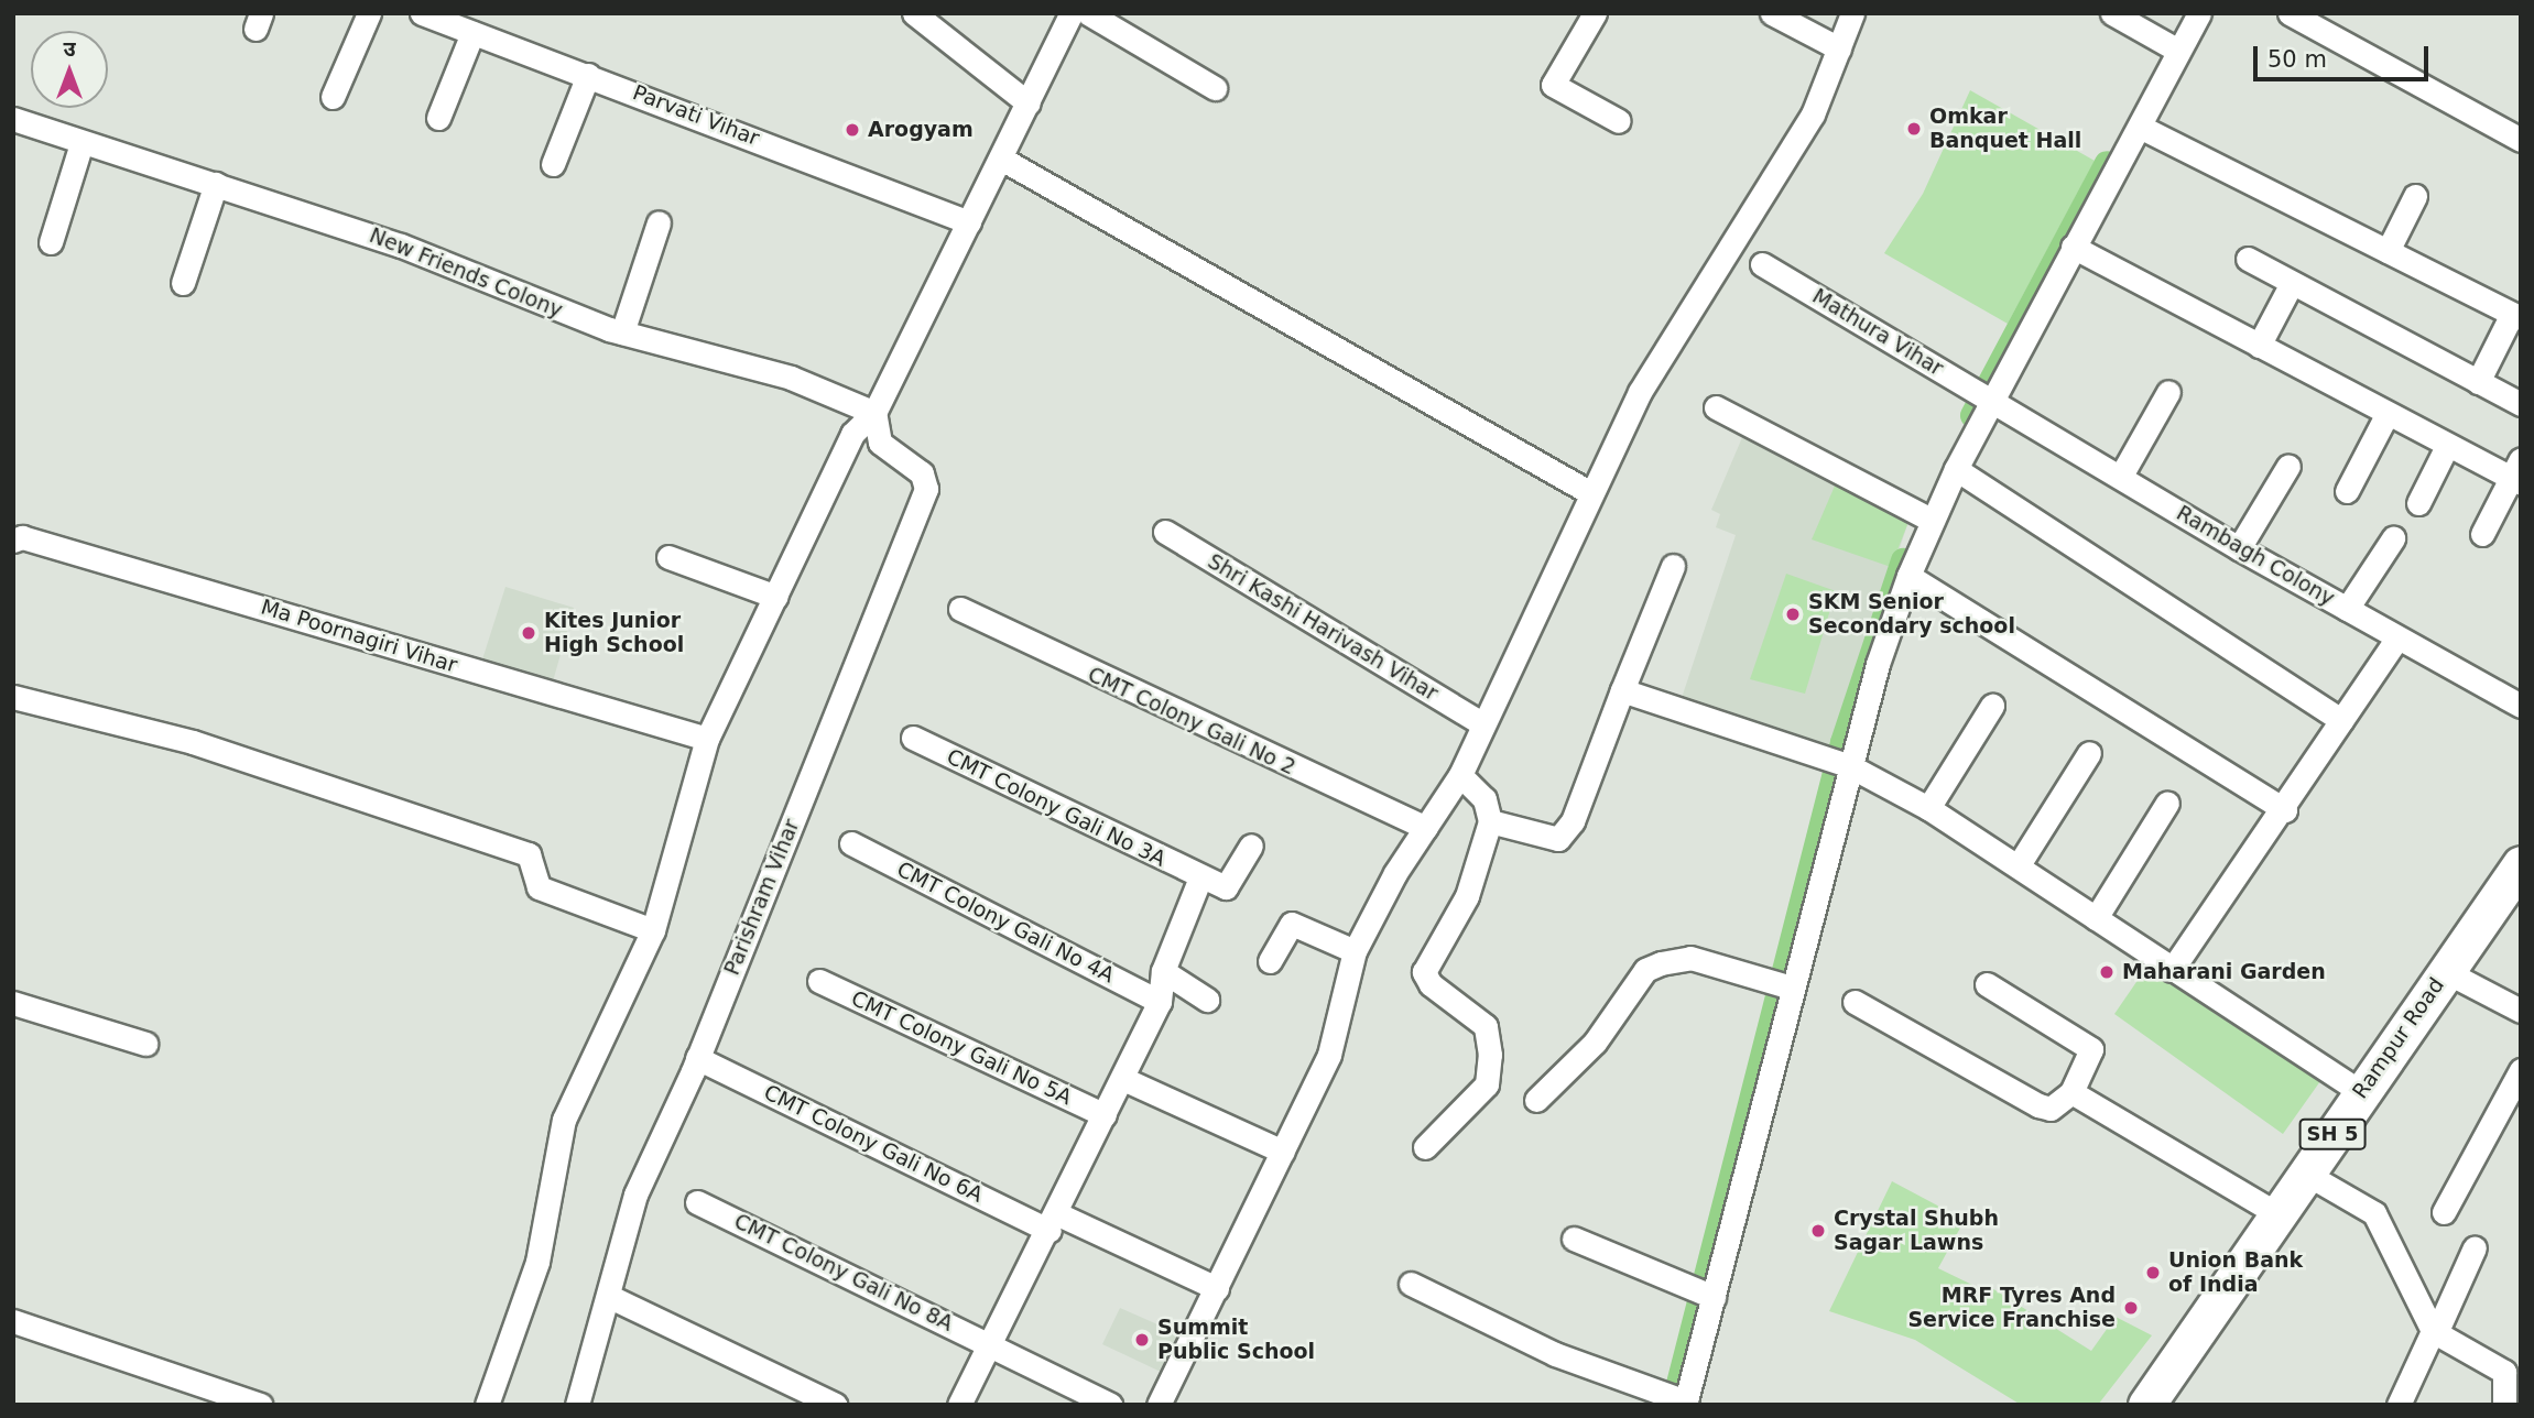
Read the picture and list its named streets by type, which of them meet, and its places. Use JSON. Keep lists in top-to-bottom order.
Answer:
{
  "streets": {
    "main road": ["Rampur Road", "SH 5"],
    "street": [
      "Parvati Vihar",
      "New Friends Colony",
      "Mathura Vihar",
      "Rambagh Colony",
      "Shri Kashi Harivash Vihar",
      "Ma Poornagiri Vihar",
      "CMT Colony Gali No 2",
      "CMT Colony Gali No 3A",
      "Parishram Vihar",
      "CMT Colony Gali No 4A",
      "CMT Colony Gali No 5A",
      "CMT Colony Gali No 6A",
      "CMT Colony Gali No 8A"
    ]
  },
  "crossings": [
    ["New Friends Colony", "Parishram Vihar"],
    ["Mathura Vihar", "Rambagh Colony"],
    ["Parishram Vihar", "CMT Colony Gali No 6A"]
  ],
  "places": [
    "Omkar Banquet Hall",
    "Arogyam",
    "SKM Senior Secondary school",
    "Kites Junior High School",
    "Maharani Garden",
    "Crystal Shubh Sagar Lawns",
    "Union Bank of India",
    "MRF Tyres And Service Franchise",
    "Summit Public School"
  ],
  "scale_bar": "50 m",
  "north": "top"
}
